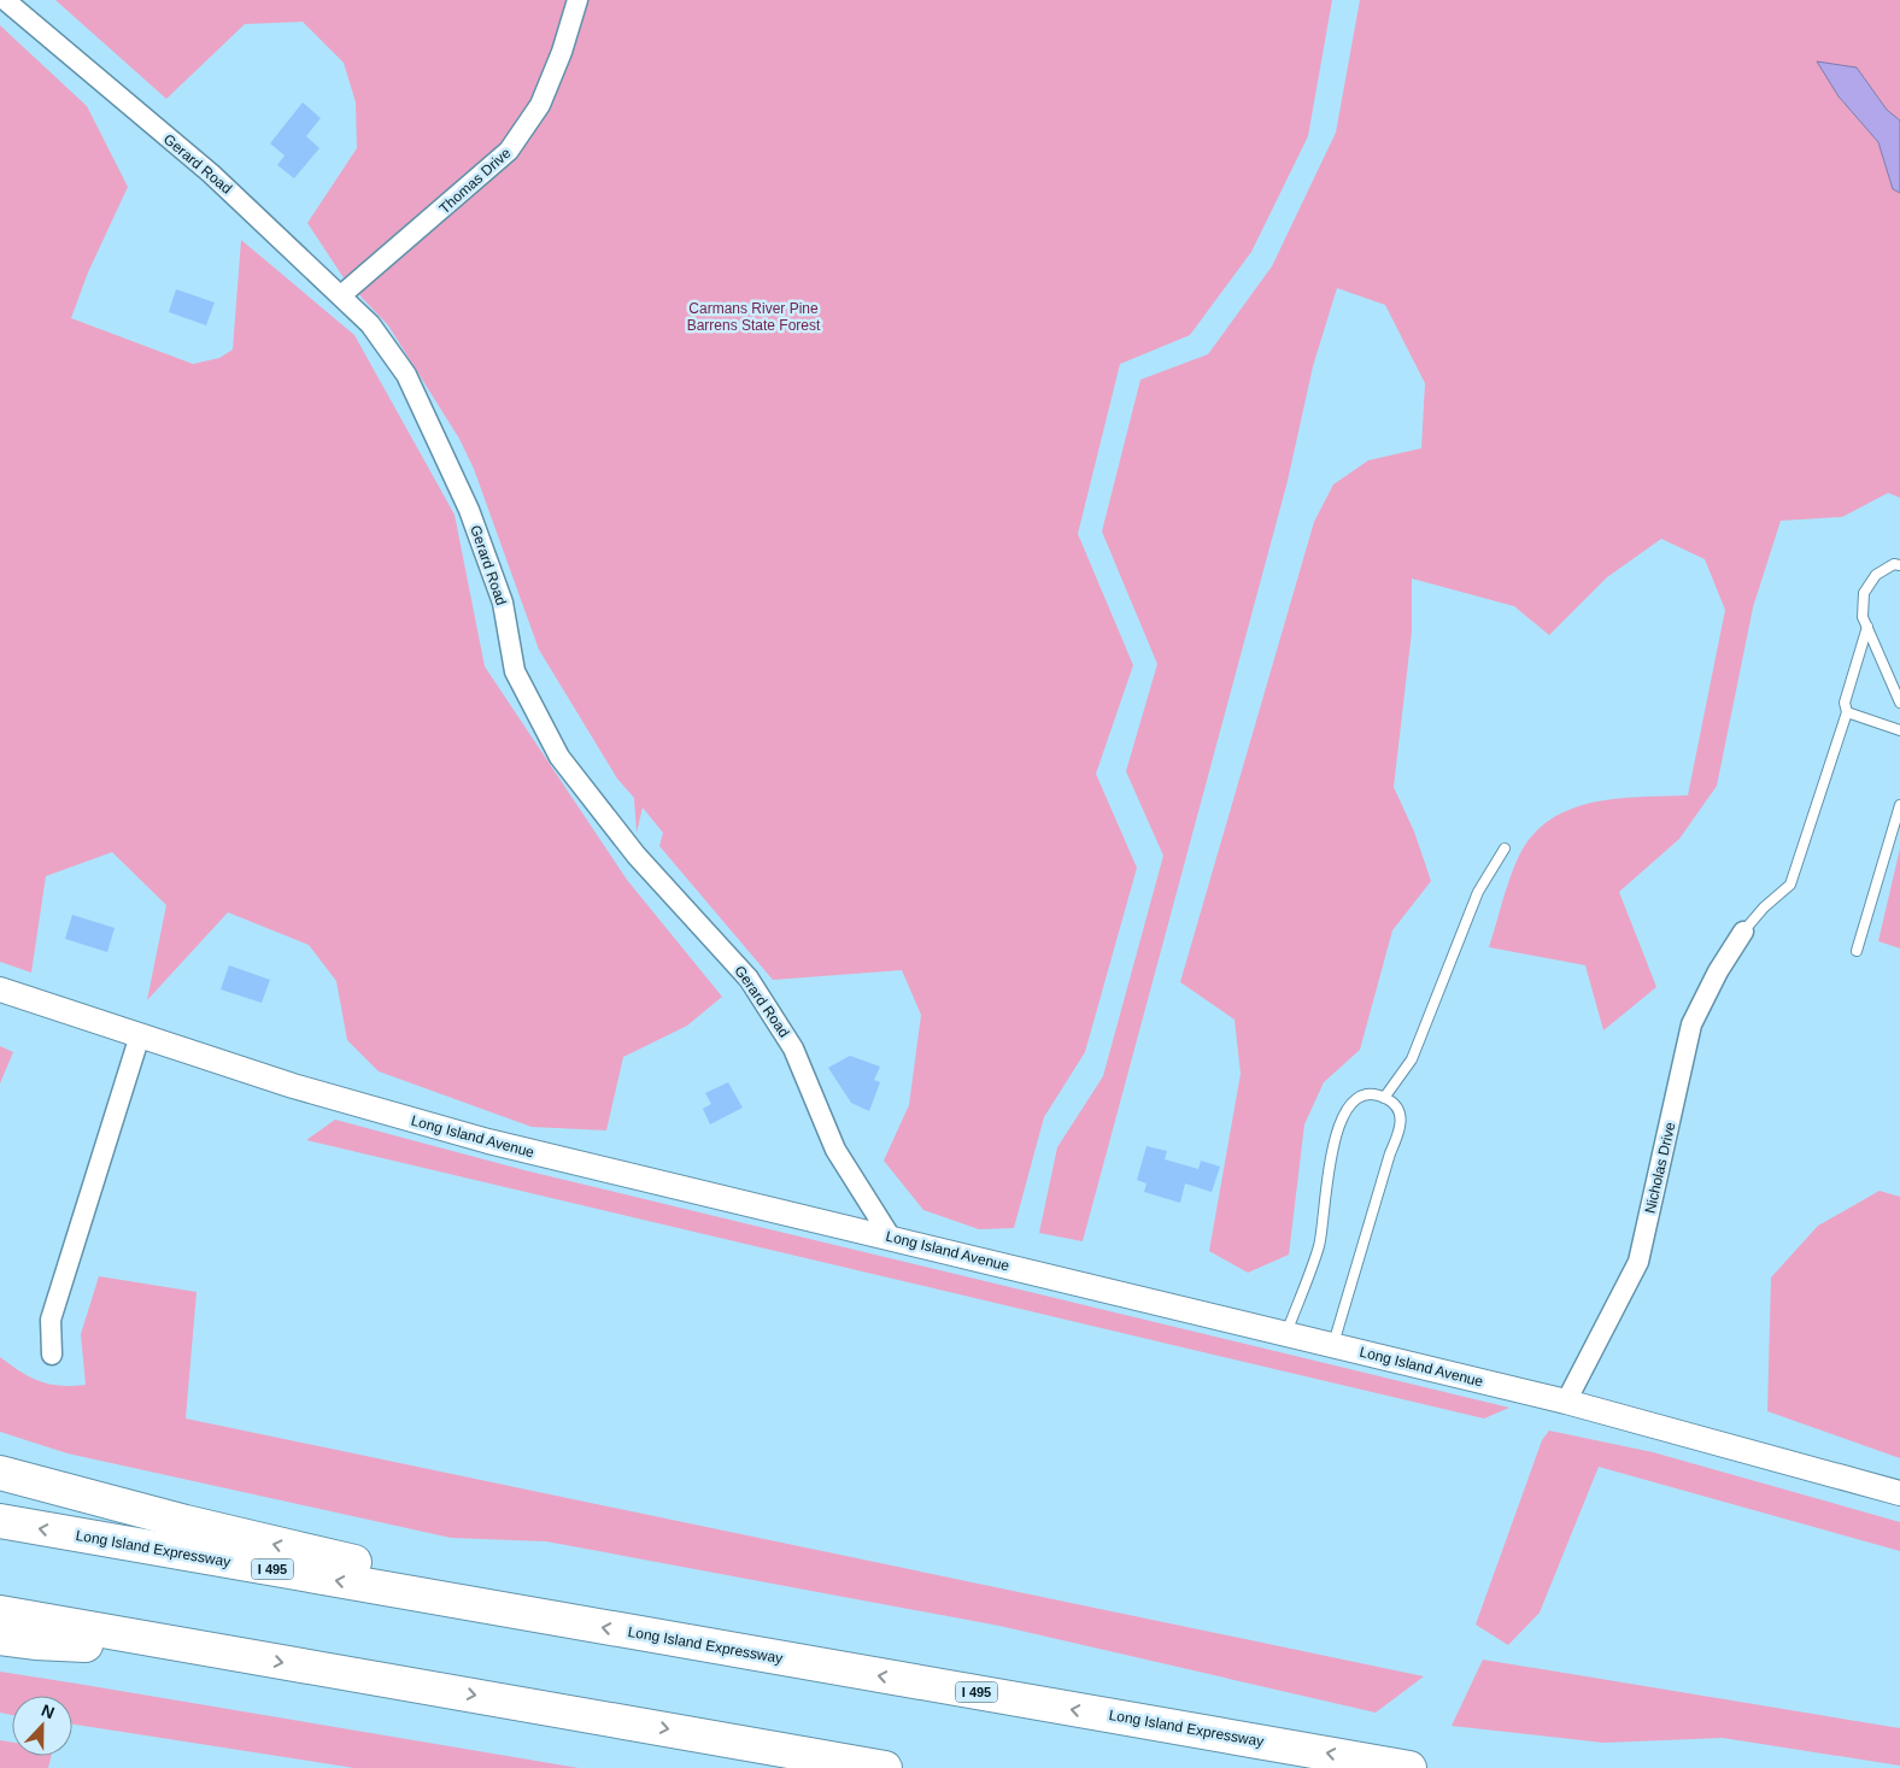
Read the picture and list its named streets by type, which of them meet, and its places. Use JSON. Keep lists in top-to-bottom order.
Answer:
{
  "streets": {
    "highway": ["Long Island Expressway", "I 495"],
    "street": [
      "Gerard Road",
      "Thomas Drive",
      "Long Island Avenue",
      "Nicholas Drive"
    ]
  },
  "crossings": [
    ["Gerard Road", "Thomas Drive"],
    ["Gerard Road", "Long Island Avenue"],
    ["Long Island Avenue", "Nicholas Drive"]
  ],
  "parks": ["Carmans River Pine Barrens State Forest"],
  "north": "top"
}
